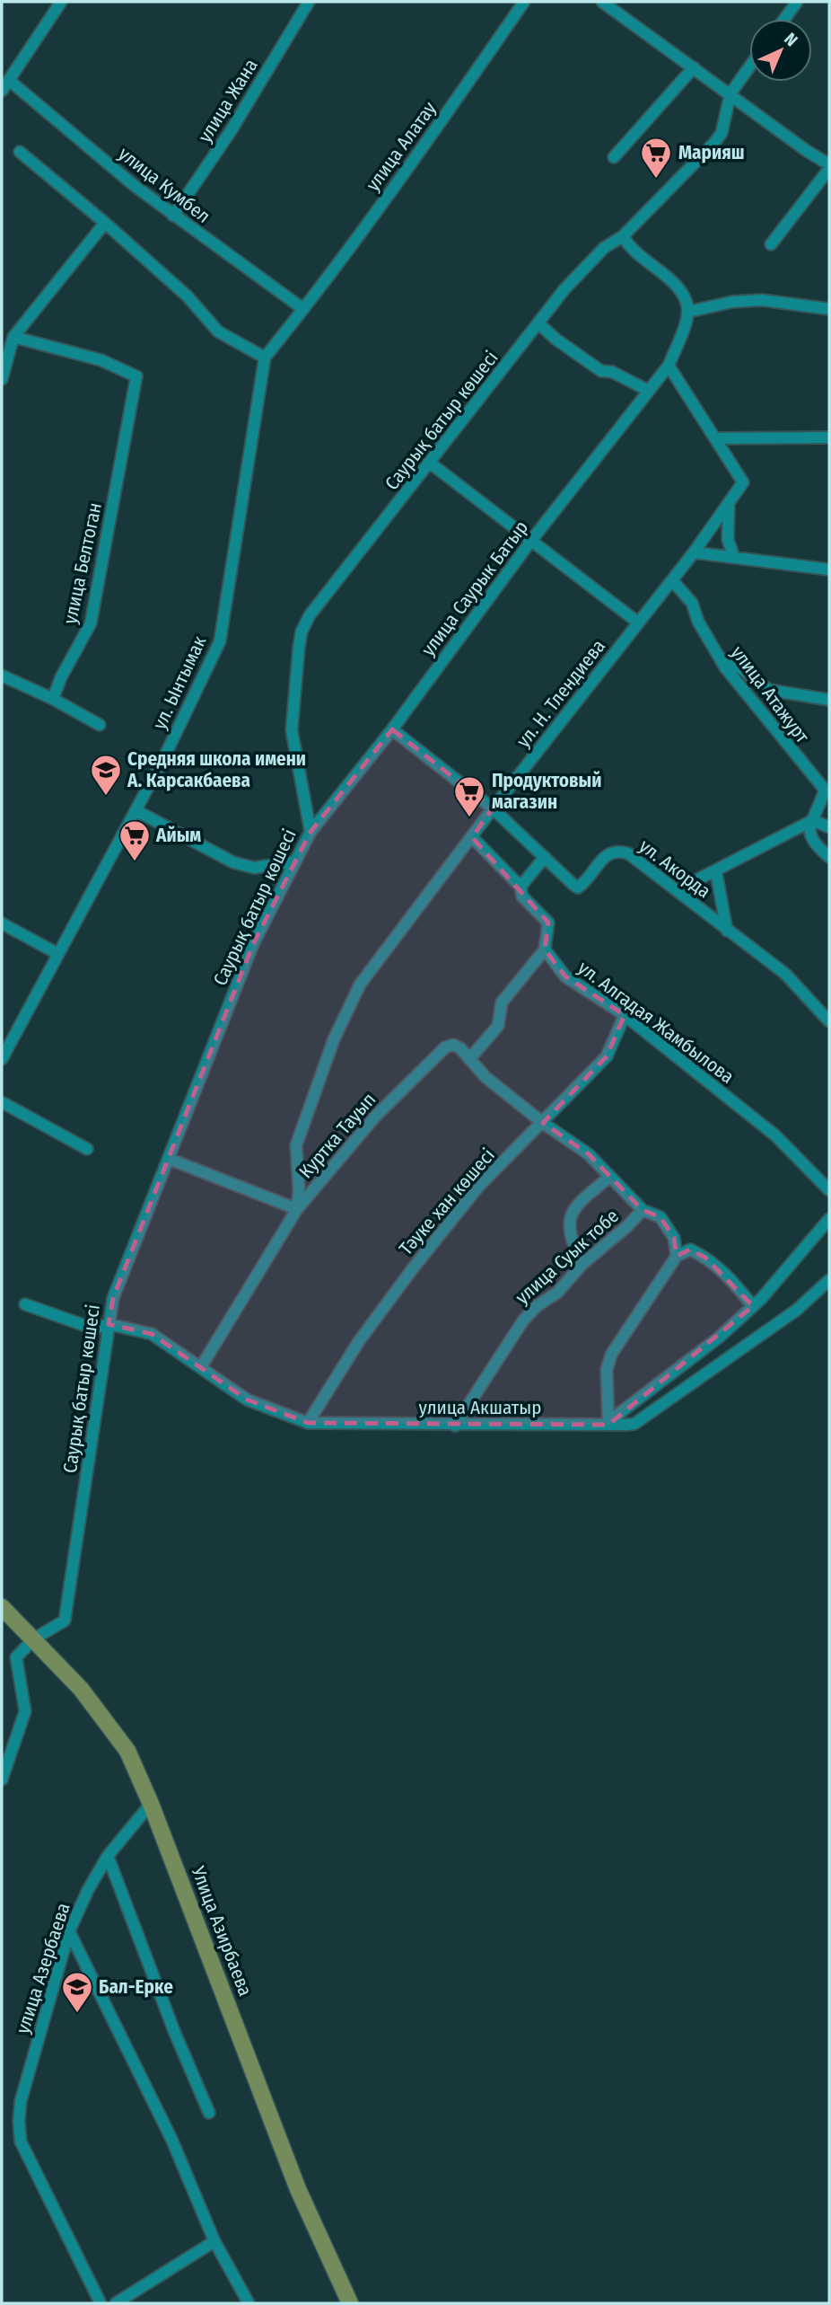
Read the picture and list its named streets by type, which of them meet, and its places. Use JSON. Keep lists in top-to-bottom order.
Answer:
{
  "streets": {
    "main road": ["Улица Азирбаева"],
    "street": [
      "улица Жана",
      "улица Алатау",
      "улица Кумбел",
      "Саурық батыр көшесі",
      "улица Белтоган",
      "улица Саурык Батыр",
      "ул. Ынтымак",
      "ул. Н. Тлендиева",
      "улица Атажурт",
      "ул. Акорда",
      "ул. Алгадая Жамбылова",
      "Куртка Тауып",
      "Тәуке хан көшесі",
      "улица Суык тобе",
      "улица Акшатыр",
      "улица Азербаева"
    ]
  },
  "crossings": [
    ["улица Жана", "улица Кумбел"],
    ["улица Алатау", "улица Кумбел"],
    ["улица Алатау", "ул. Ынтымак"],
    ["Саурық батыр көшесі", "улица Саурык Батыр"],
    ["Саурық батыр көшесі", "улица Акшатыр"],
    ["Саурық батыр көшесі", "Улица Азирбаева"],
    ["улица Саурык Батыр", "ул. Акорда"],
    ["ул. Н. Тлендиева", "улица Атажурт"],
    ["ул. Н. Тлендиева", "ул. Акорда"],
    ["ул. Н. Тлендиева", "Куртка Тауып"],
    ["ул. Алгадая Жамбылова", "Тәуке хан көшесі"],
    ["Куртка Тауып", "Тәуке хан көшесі"],
    ["Куртка Тауып", "улица Суык тобе"],
    ["Куртка Тауып", "улица Акшатыр"],
    ["Тәуке хан көшесі", "улица Акшатыр"],
    ["улица Суык тобе", "улица Акшатыр"],
    ["Улица Азирбаева", "улица Азербаева"]
  ],
  "places": {
    "supermarket": ["Марияш", "Продуктовый магазин", "Айым"],
    "school or university": ["Средняя школа имени А. Карсакбаева", "Бал-Ерке"]
  },
  "north": "top right"
}
